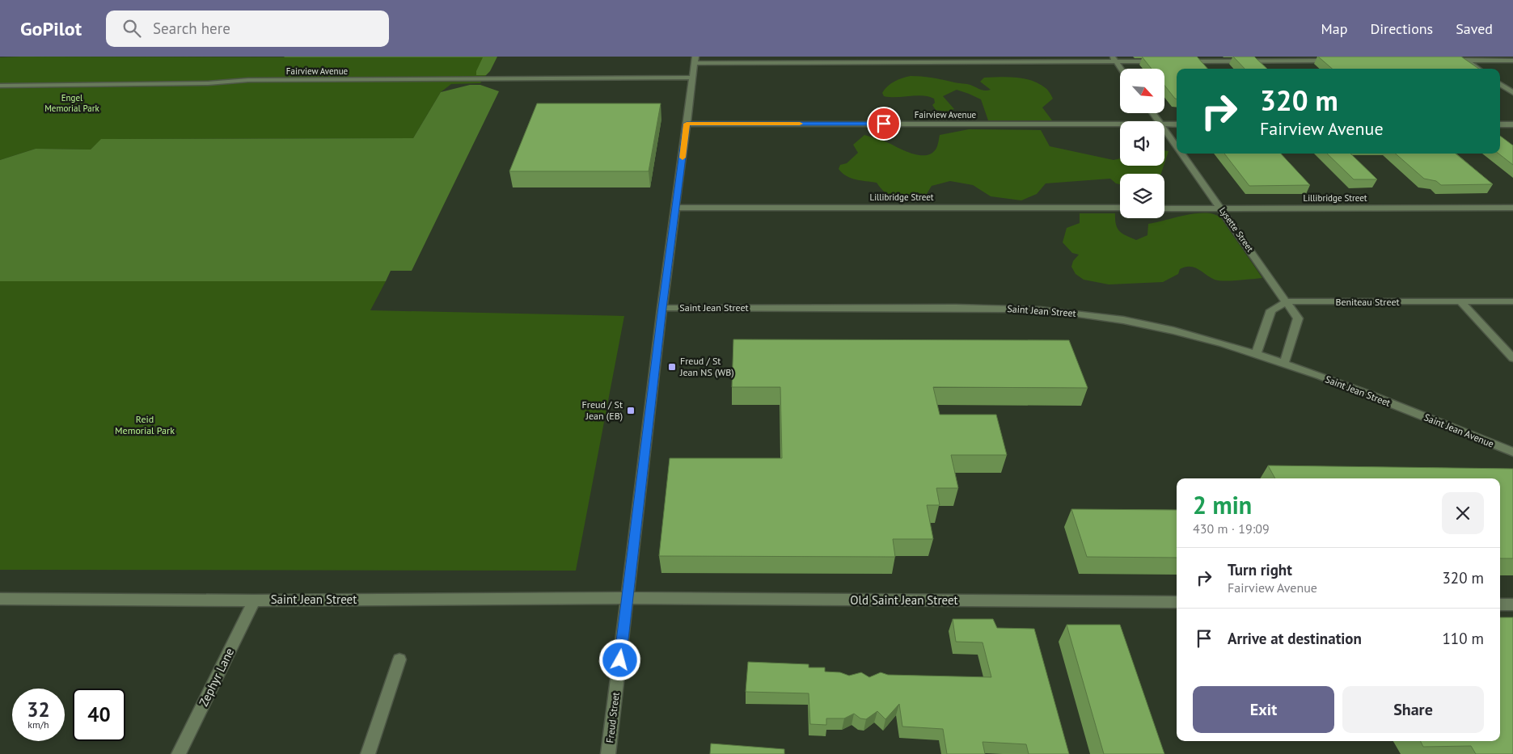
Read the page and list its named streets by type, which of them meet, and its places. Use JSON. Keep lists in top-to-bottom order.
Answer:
{
  "streets": {
    "street": [
      "Fairview Avenue",
      "Lillibridge Street",
      "Lysette Street",
      "Beniteau Street",
      "Saint Jean Street",
      "Saint Jean Avenue",
      "Old Saint Jean Street",
      "Zephyr Lane",
      "Freud Street"
    ]
  },
  "crossings": [
    ["Fairview Avenue", "Freud Street"],
    ["Lillibridge Street", "Lysette Street"],
    ["Lillibridge Street", "Freud Street"],
    ["Lysette Street", "Beniteau Street"],
    ["Saint Jean Street", "Saint Jean Avenue"],
    ["Saint Jean Street", "Old Saint Jean Street"],
    ["Saint Jean Street", "Zephyr Lane"],
    ["Saint Jean Street", "Freud Street"],
    ["Old Saint Jean Street", "Freud Street"]
  ],
  "parks": ["Engel Memorial Park", "Reid Memorial Park"],
  "places": {
    "transit": ["Freud / St Jean NS (WB)", "Freud / St Jean (EB)"]
  },
  "north": "bottom right",
  "page": {
    "header": "GoPilot",
    "search": "Search here",
    "nav": ["Map", "Directions", "Saved"],
    "turn": ["320 m", "Fairview Avenue"],
    "heading": ["2 min", "430 m · 19:09"],
    "list": [
      {
        "name": "Turn right",
        "note": "Fairview Avenue",
        "value": "320 m"
      },
      {
        "name": "Arrive at destination",
        "value": "110 m"
      }
    ],
    "buttons": ["Exit", "Share"],
    "speed": "32 km/h",
    "limit": "40"
  }
}
